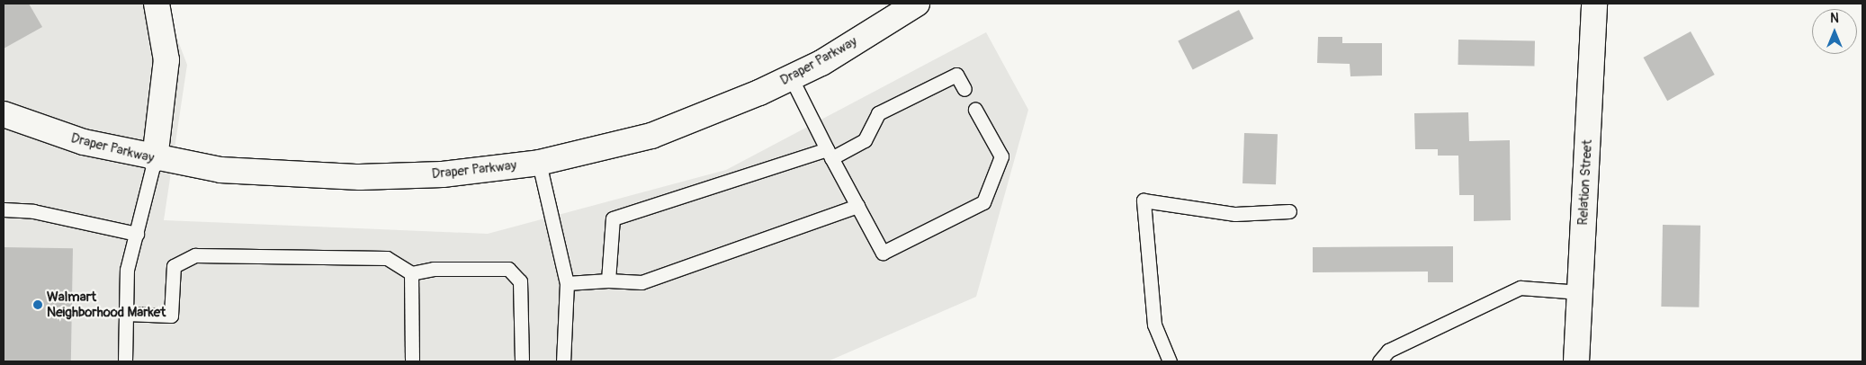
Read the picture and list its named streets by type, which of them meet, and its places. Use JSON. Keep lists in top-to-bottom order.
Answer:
{
  "streets": {
    "main road": ["Draper Parkway", "Relation Street"]
  },
  "places": ["Walmart Neighborhood Market"],
  "north": "top"
}
